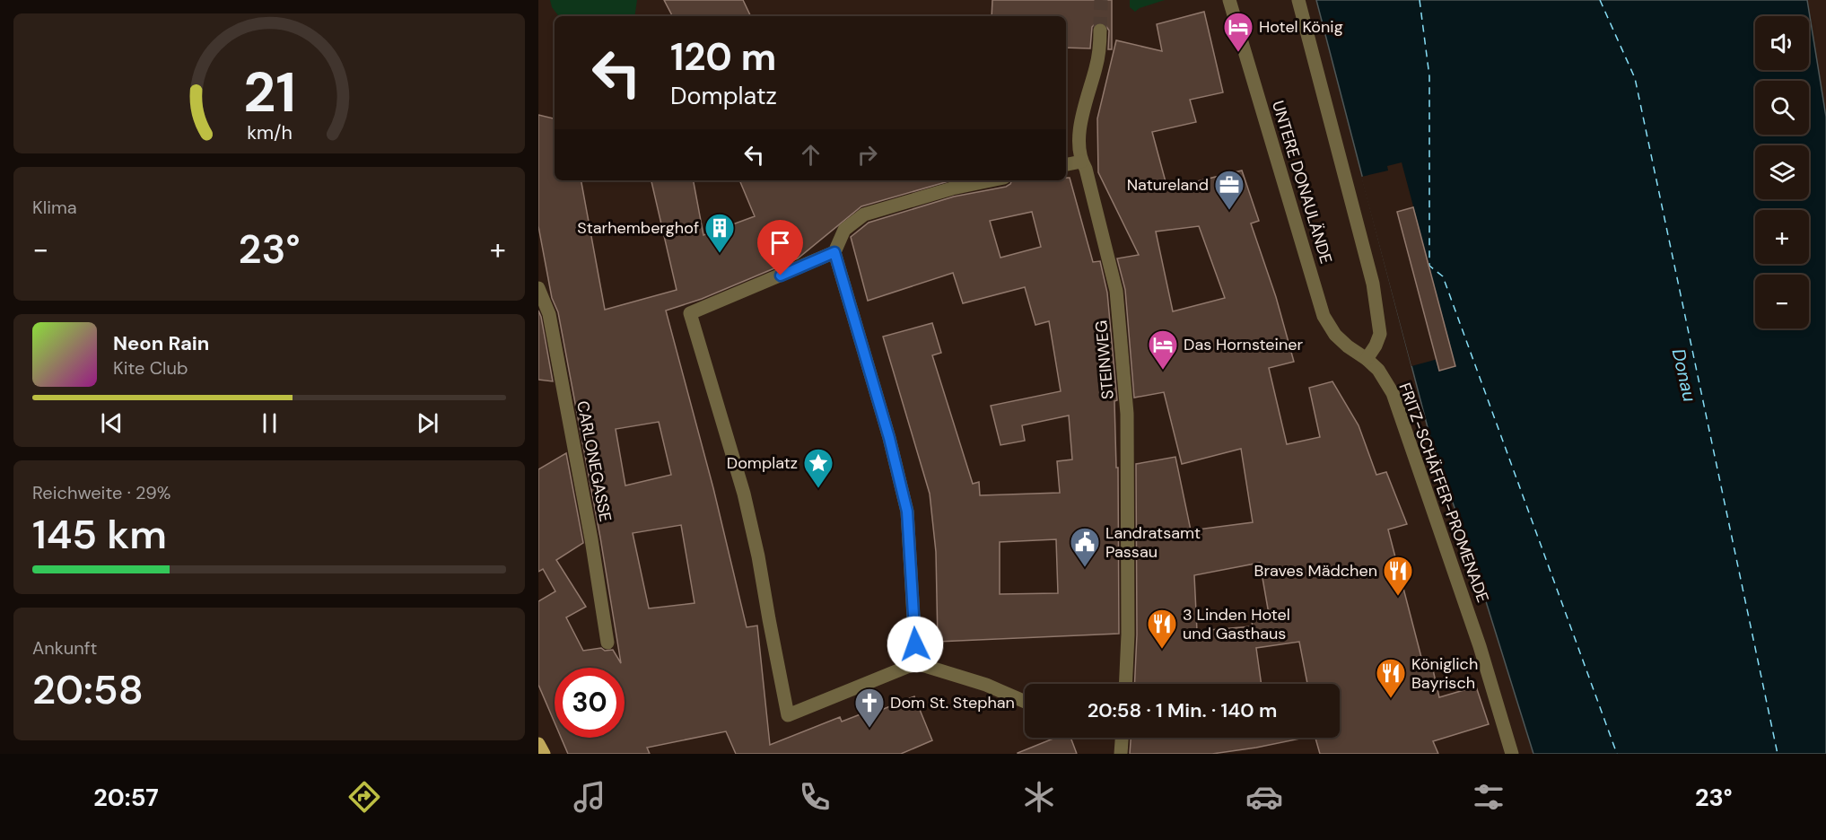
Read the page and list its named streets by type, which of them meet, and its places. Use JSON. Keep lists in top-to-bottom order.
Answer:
{
  "streets": {
    "street": [
      "UNTERE DONAULÄNDE",
      "STEINWEG",
      "CARLONEGASSE",
      "FRITZ-SCHÄFFER-PROMENADE"
    ]
  },
  "crossings": [
    ["UNTERE DONAULÄNDE", "FRITZ-SCHÄFFER-PROMENADE"]
  ],
  "water": ["Donau"],
  "places": {
    "hotel": ["Hotel König", "Das Hornsteiner"],
    "office": ["Natureland"],
    "building": ["Starhemberghof"],
    "place": ["Domplatz"],
    "public building": ["Landratsamt Passau"],
    "restaurant": ["Braves Mädchen", "3 Linden Hotel und Gasthaus", "Königlich Bayrisch"],
    "church": ["Dom St. Stephan"]
  },
  "page": {
    "map_buttons": ["+", "−"],
    "turn": ["120 m", "Domplatz"],
    "tile": [
      "Klima",
      ["Reichweite · 29%", "145 km"],
      ["Ankunft", "20:58"]
    ],
    "heat": ["−", "23°", "+"],
    "song": ["Neon Rain", "Kite Club"],
    "limit": "30",
    "trip": "20:58 · 1 Min. · 140 m",
    "tabs": ["20:57", "23°"],
    "gauge": ["21", "km/h"]
  }
}
